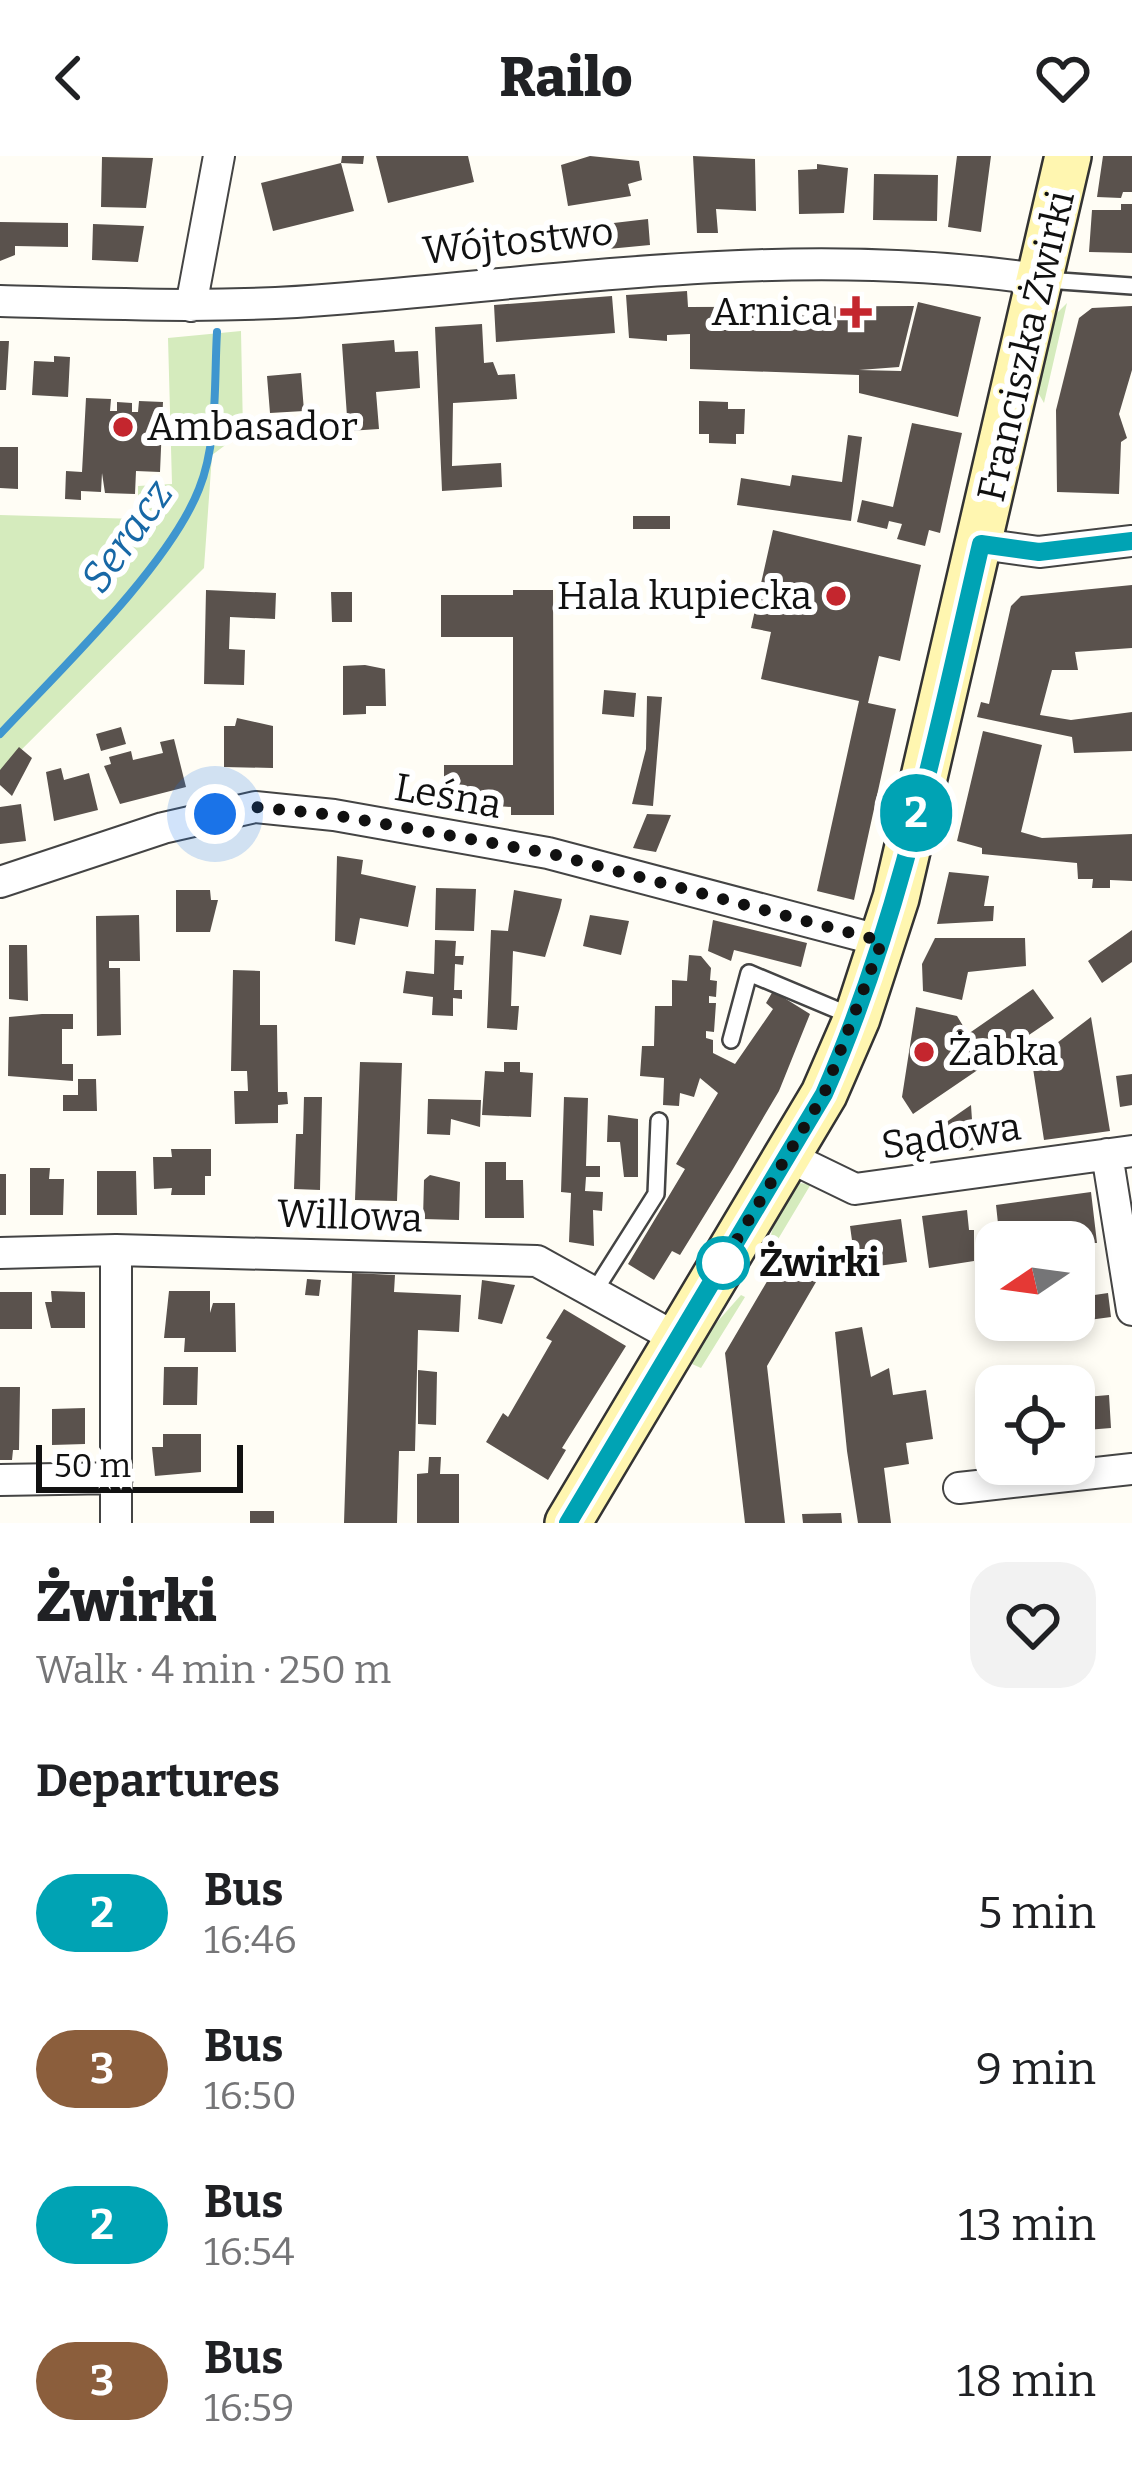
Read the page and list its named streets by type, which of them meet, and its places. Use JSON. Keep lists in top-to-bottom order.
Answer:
{
  "streets": {
    "main road": ["Franciszka Żwirki"],
    "street": [
      "Wójtostwo",
      "Leśna",
      "Sądowa",
      "Willowa"
    ]
  },
  "crossings": [
    ["Wójtostwo", "Franciszka Żwirki"],
    ["Franciszka Żwirki", "Leśna"],
    ["Franciszka Żwirki", "Sądowa"],
    ["Franciszka Żwirki", "Willowa"]
  ],
  "water": ["Seracz"],
  "places": {
    "health": ["Arnica"],
    "other": [
      "Ambasador",
      "Hala kupiecka",
      "Żabka",
      "Żwirki"
    ]
  },
  "lines": ["bus line 2"],
  "scale_bar": "50 m",
  "north": "left",
  "page": {
    "header": "Railo",
    "on_map": "2",
    "scale": "50 m",
    "heading": [
      ["Żwirki", "Walk · 4 min · 250 m"],
      "Departures"
    ],
    "list": [
      {
        "mark": "2",
        "name": "Bus",
        "note": "16:46",
        "value": "5 min"
      },
      {
        "mark": "3",
        "name": "Bus",
        "note": "16:50",
        "value": "9 min"
      },
      {
        "mark": "2",
        "name": "Bus",
        "note": "16:54",
        "value": "13 min"
      },
      {
        "mark": "3",
        "name": "Bus",
        "note": "16:59",
        "value": "18 min"
      }
    ]
  }
}
